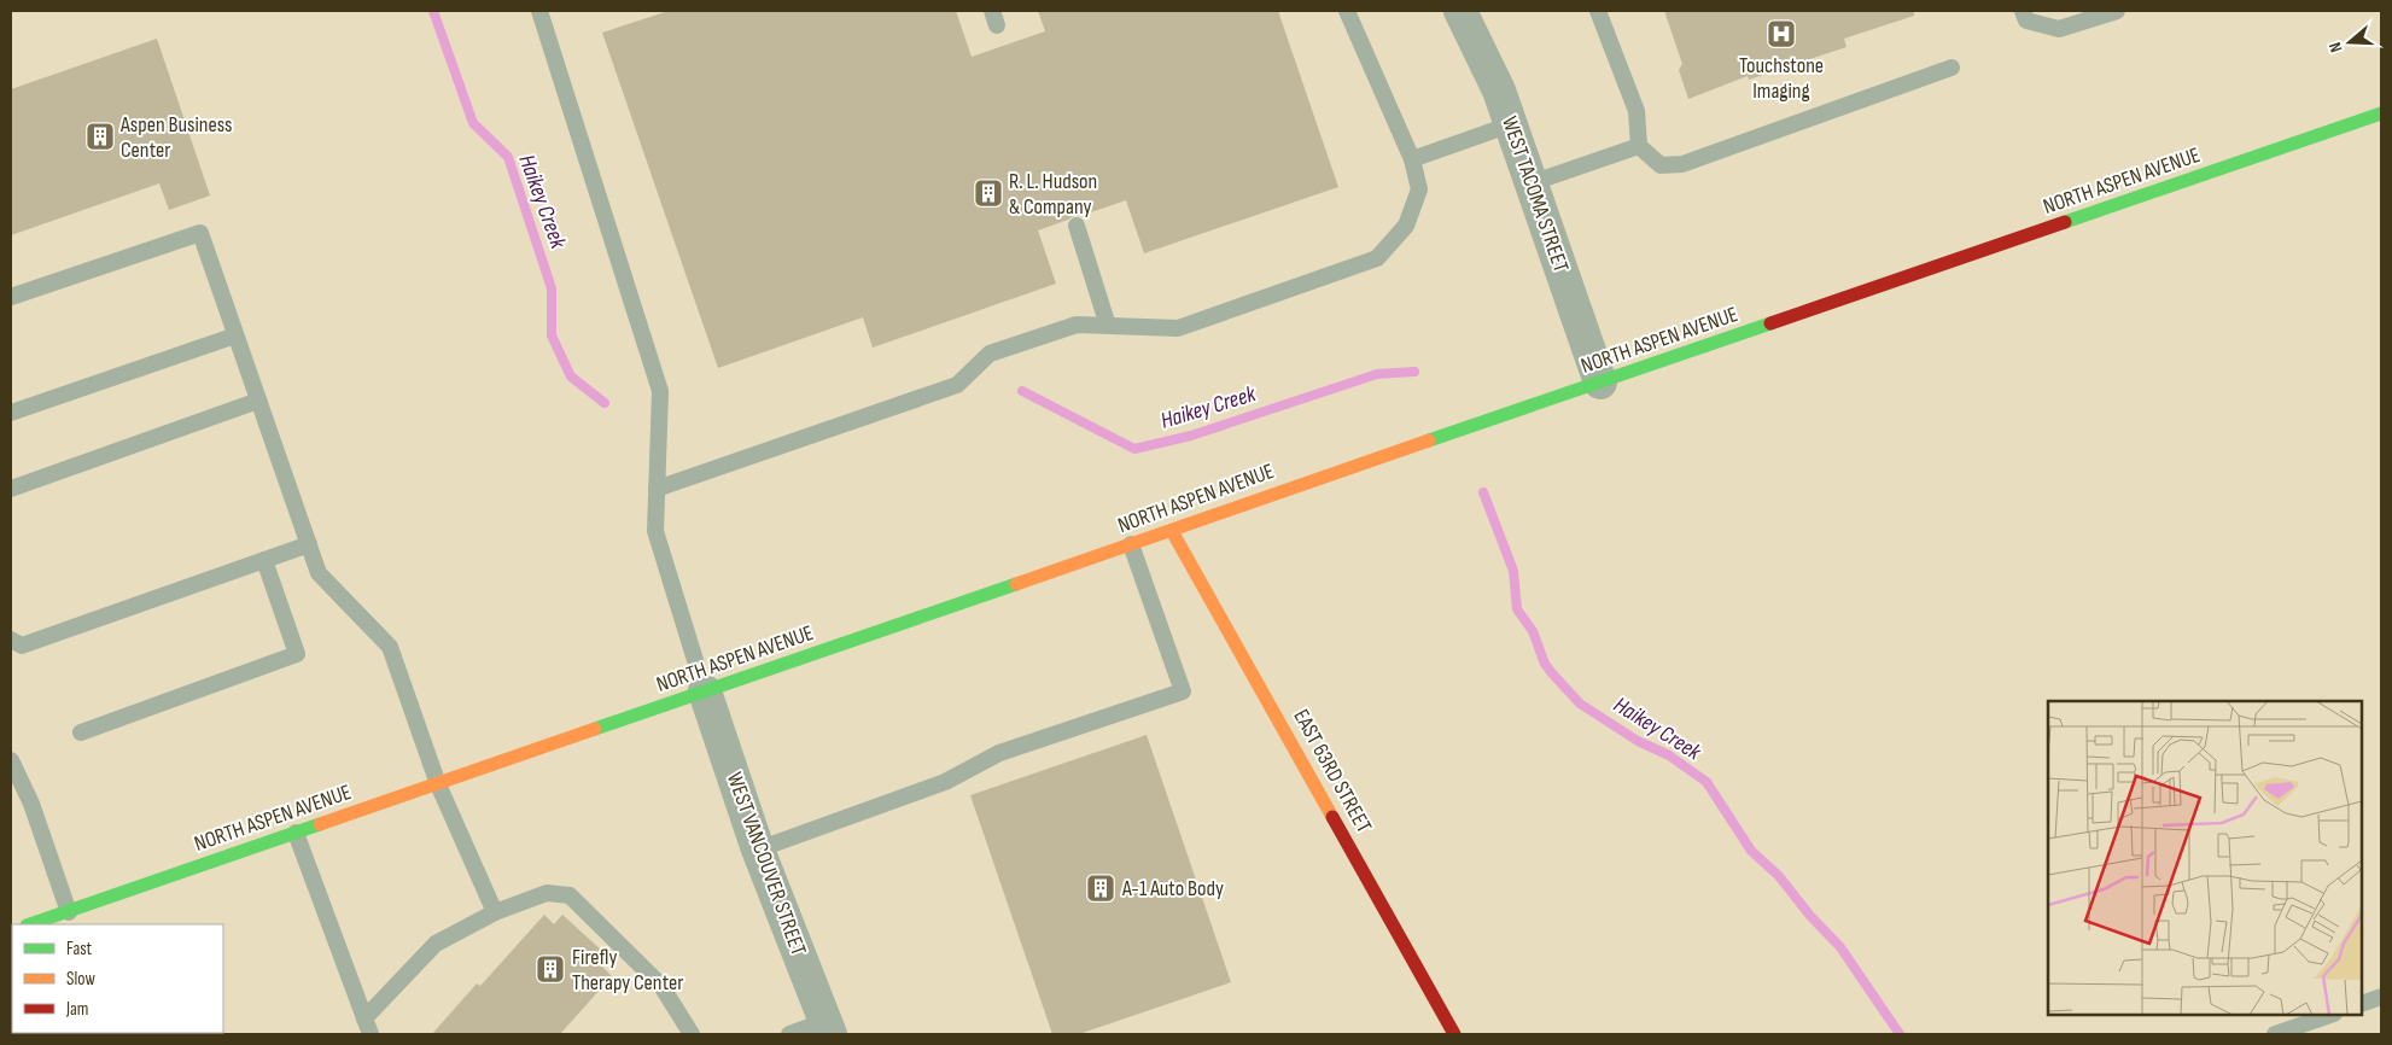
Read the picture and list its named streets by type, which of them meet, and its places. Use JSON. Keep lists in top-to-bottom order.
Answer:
{
  "streets": {
    "main road": ["NORTH ASPEN AVENUE", "EAST 63RD STREET"],
    "street": ["WEST TACOMA STREET", "WEST VANCOUVER STREET"]
  },
  "crossings": [
    ["NORTH ASPEN AVENUE", "WEST TACOMA STREET"],
    ["NORTH ASPEN AVENUE", "EAST 63RD STREET"],
    ["NORTH ASPEN AVENUE", "WEST VANCOUVER STREET"]
  ],
  "water": ["Haikey Creek"],
  "places": {
    "hospital": ["Touchstone Imaging"],
    "building": [
      "Aspen Business Center",
      "R. L. Hudson & Company",
      "A-1 Auto Body",
      "Firefly Therapy Center"
    ]
  },
  "legend": ["Fast", "Slow", "Jam"],
  "north": "left"
}
